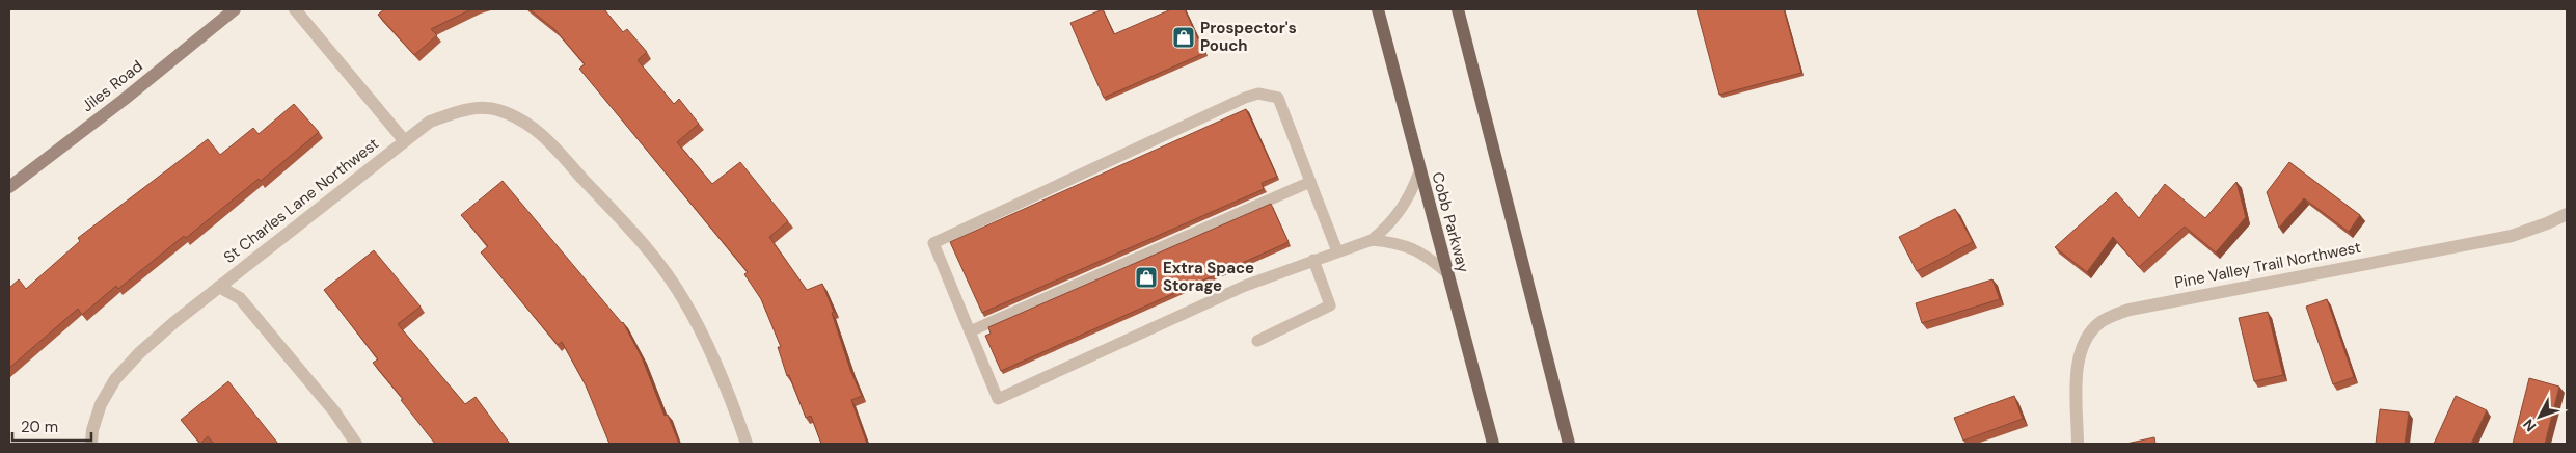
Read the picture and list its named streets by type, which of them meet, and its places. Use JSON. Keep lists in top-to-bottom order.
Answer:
{
  "streets": {
    "main road": ["Cobb Parkway"],
    "street": ["Jiles Road", "St Charles Lane Northwest", "Pine Valley Trail Northwest"]
  },
  "places": {
    "shop": ["Prospector's Pouch", "Extra Space Storage"]
  },
  "scale_bar": "20 m",
  "north": "bottom left"
}
